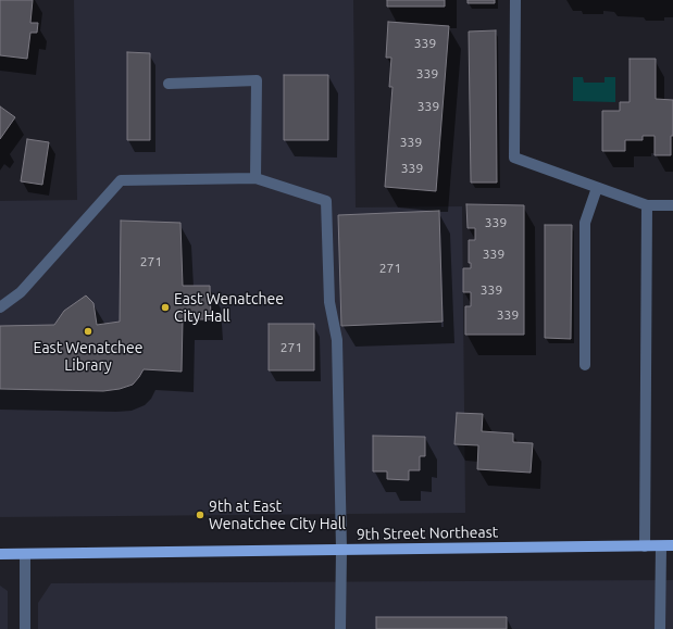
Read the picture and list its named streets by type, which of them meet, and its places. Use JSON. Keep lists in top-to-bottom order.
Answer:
{
  "streets": {
    "main road": ["9th Street Northeast"]
  },
  "places": ["East Wenatchee City Hall", "East Wenatchee Library", "9th at East Wenatchee City Hall"],
  "house_numbers": [
    "339",
    "339",
    "339",
    "339",
    "339",
    "339",
    "339",
    "271",
    "271",
    "339",
    "339",
    "271"
  ]
}
